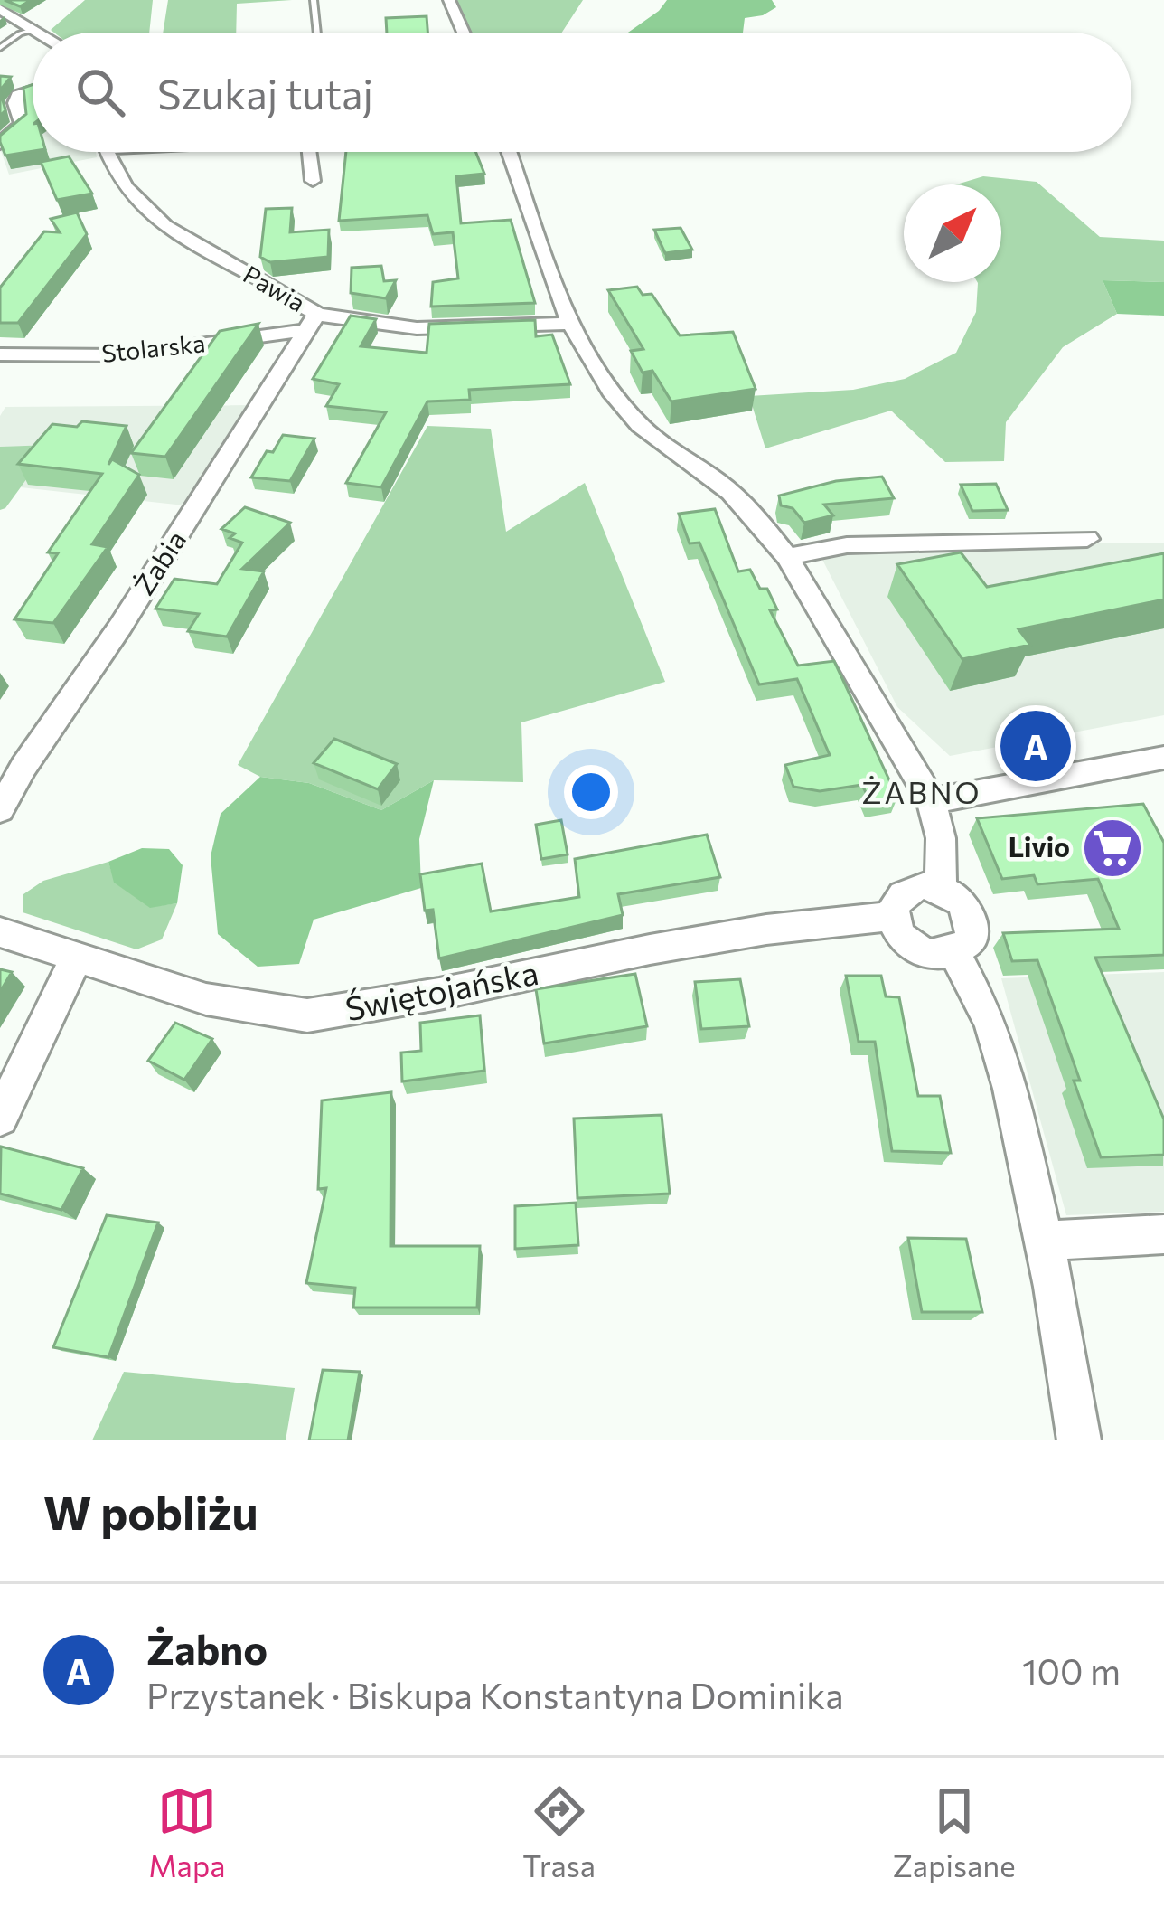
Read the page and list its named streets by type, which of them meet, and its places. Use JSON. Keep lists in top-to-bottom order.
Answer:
{
  "streets": {
    "street": [
      "Pawia",
      "Stolarska",
      "Żabia",
      "Świętojańska"
    ]
  },
  "crossings": [
    ["Pawia", "Stolarska"],
    ["Pawia", "Żabia"],
    ["Stolarska", "Żabia"]
  ],
  "districts": ["ŻABNO"],
  "places": {
    "supermarket": ["Livio"]
  },
  "north": "top right",
  "page": {
    "search": "Szukaj tutaj",
    "pins": "A",
    "heading": "W pobliżu",
    "list": [
      {
        "mark": "A",
        "name": "Żabno",
        "note": "Przystanek · Biskupa Konstantyna Dominika",
        "value": "100 m"
      }
    ],
    "nav": ["Mapa", "Trasa", "Zapisane"]
  }
}
